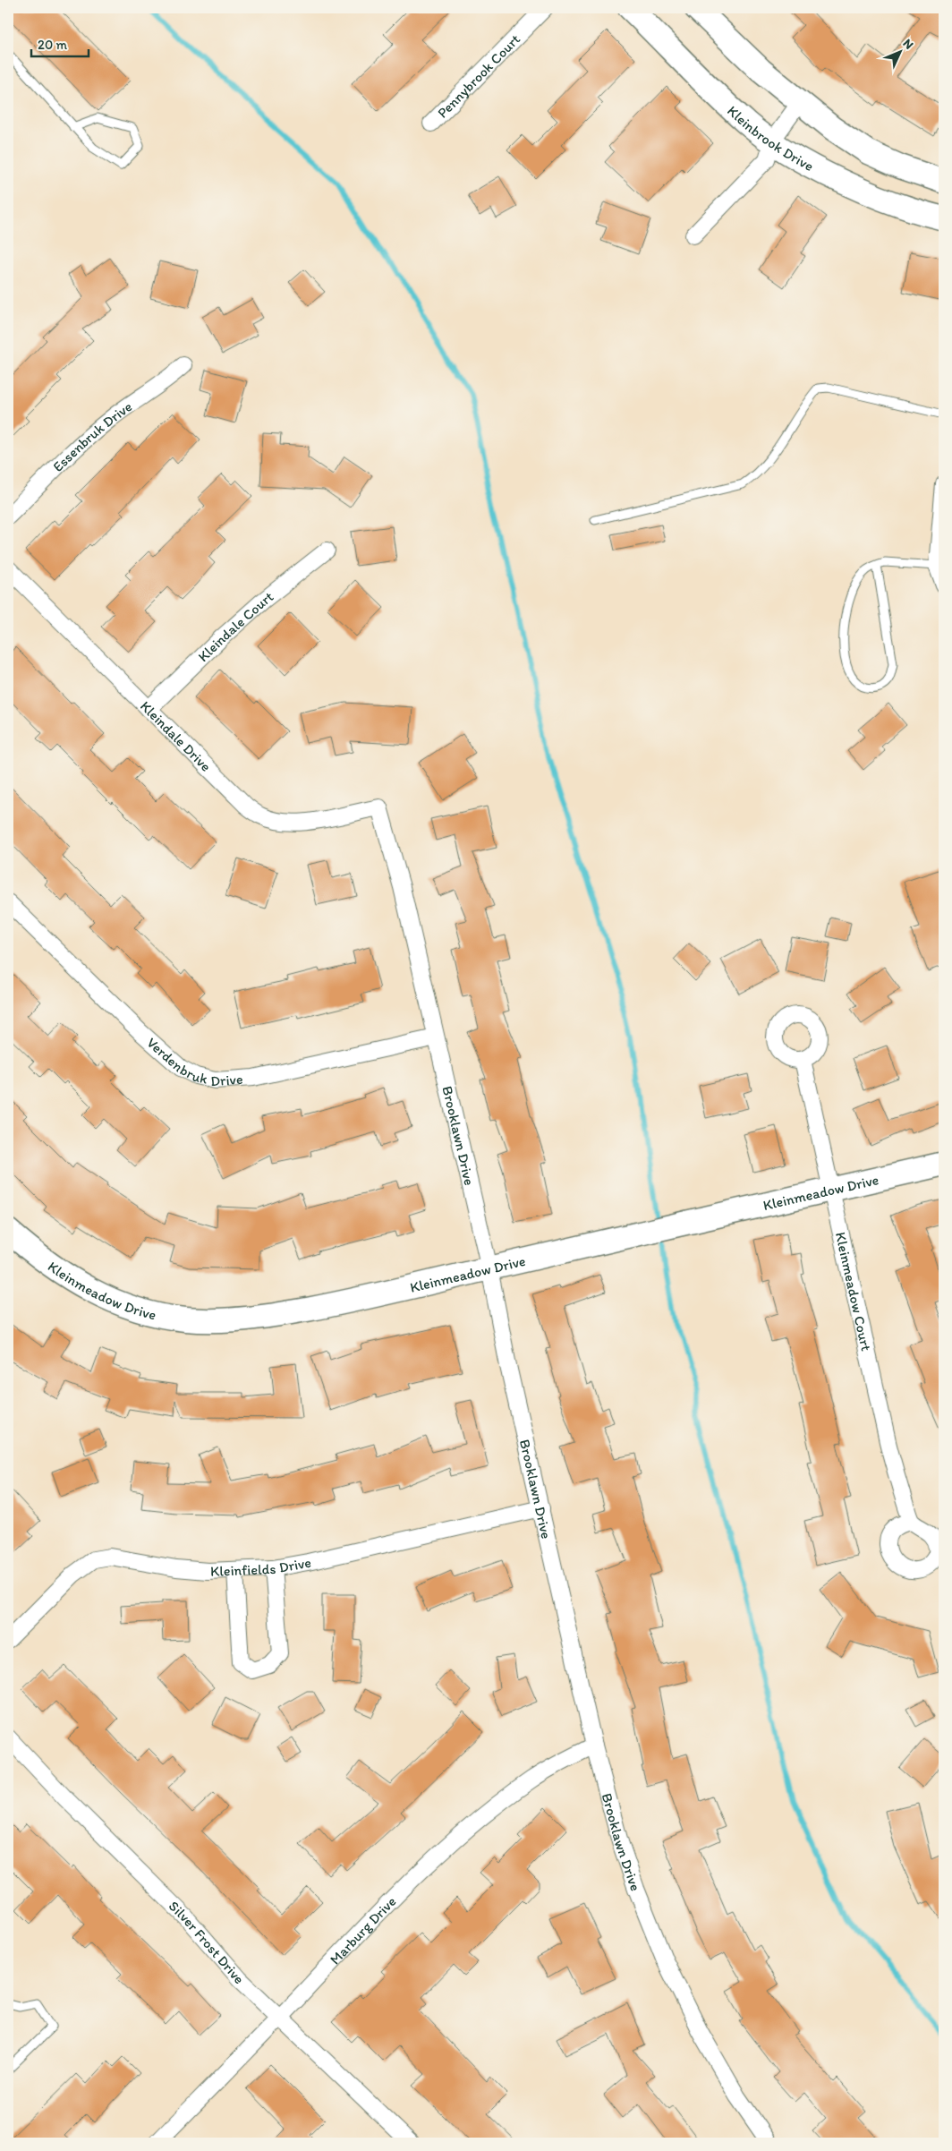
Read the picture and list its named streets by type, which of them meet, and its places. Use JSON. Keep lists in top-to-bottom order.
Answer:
{
  "streets": {
    "street": [
      "Pennybrook Court",
      "Kleinbrook Drive",
      "Essenbruk Drive",
      "Kleindale Court",
      "Kleindale Drive",
      "Verdenbruk Drive",
      "Brooklawn Drive",
      "Kleinmeadow Drive",
      "Kleinmeadow Court",
      "Kleinfields Drive",
      "Marburg Drive",
      "Silver Frost Drive"
    ]
  },
  "crossings": [
    ["Kleindale Court", "Kleindale Drive"],
    ["Kleindale Drive", "Brooklawn Drive"],
    ["Verdenbruk Drive", "Brooklawn Drive"],
    ["Brooklawn Drive", "Kleinmeadow Drive"],
    ["Brooklawn Drive", "Kleinfields Drive"],
    ["Brooklawn Drive", "Marburg Drive"],
    ["Kleinmeadow Drive", "Kleinmeadow Court"],
    ["Marburg Drive", "Silver Frost Drive"]
  ],
  "scale_bar": "20 m",
  "north": "top right"
}
